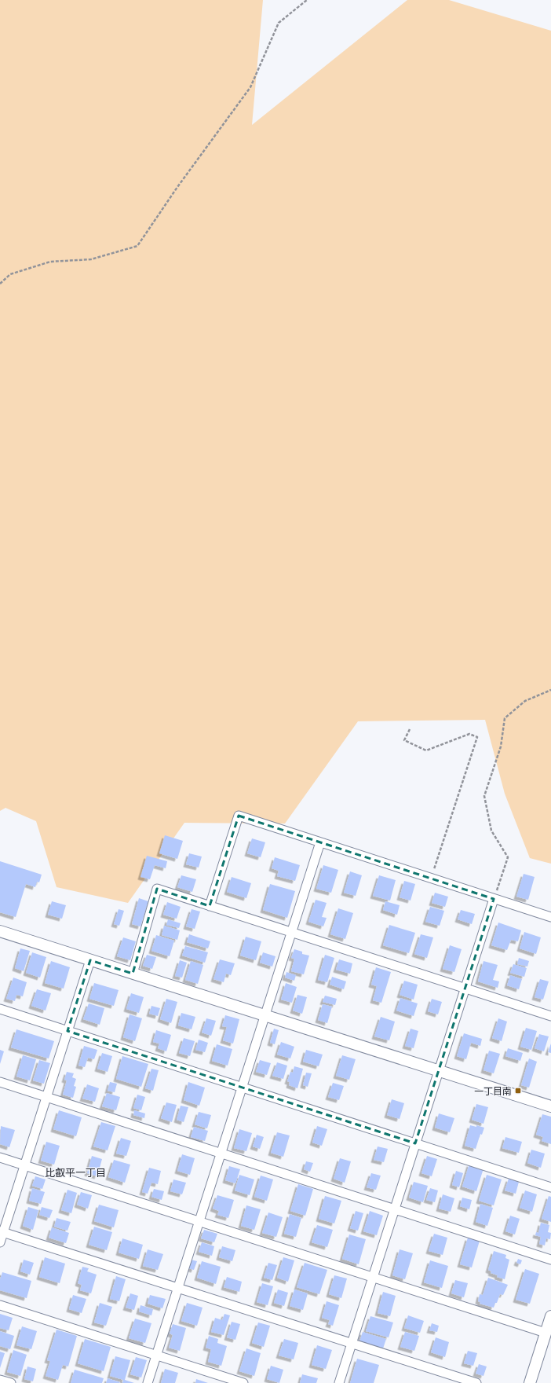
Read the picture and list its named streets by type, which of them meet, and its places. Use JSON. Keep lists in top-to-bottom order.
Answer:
{
  "districts": ["比叡平一丁目"],
  "places": {
    "transit": ["一丁目南"]
  }
}
